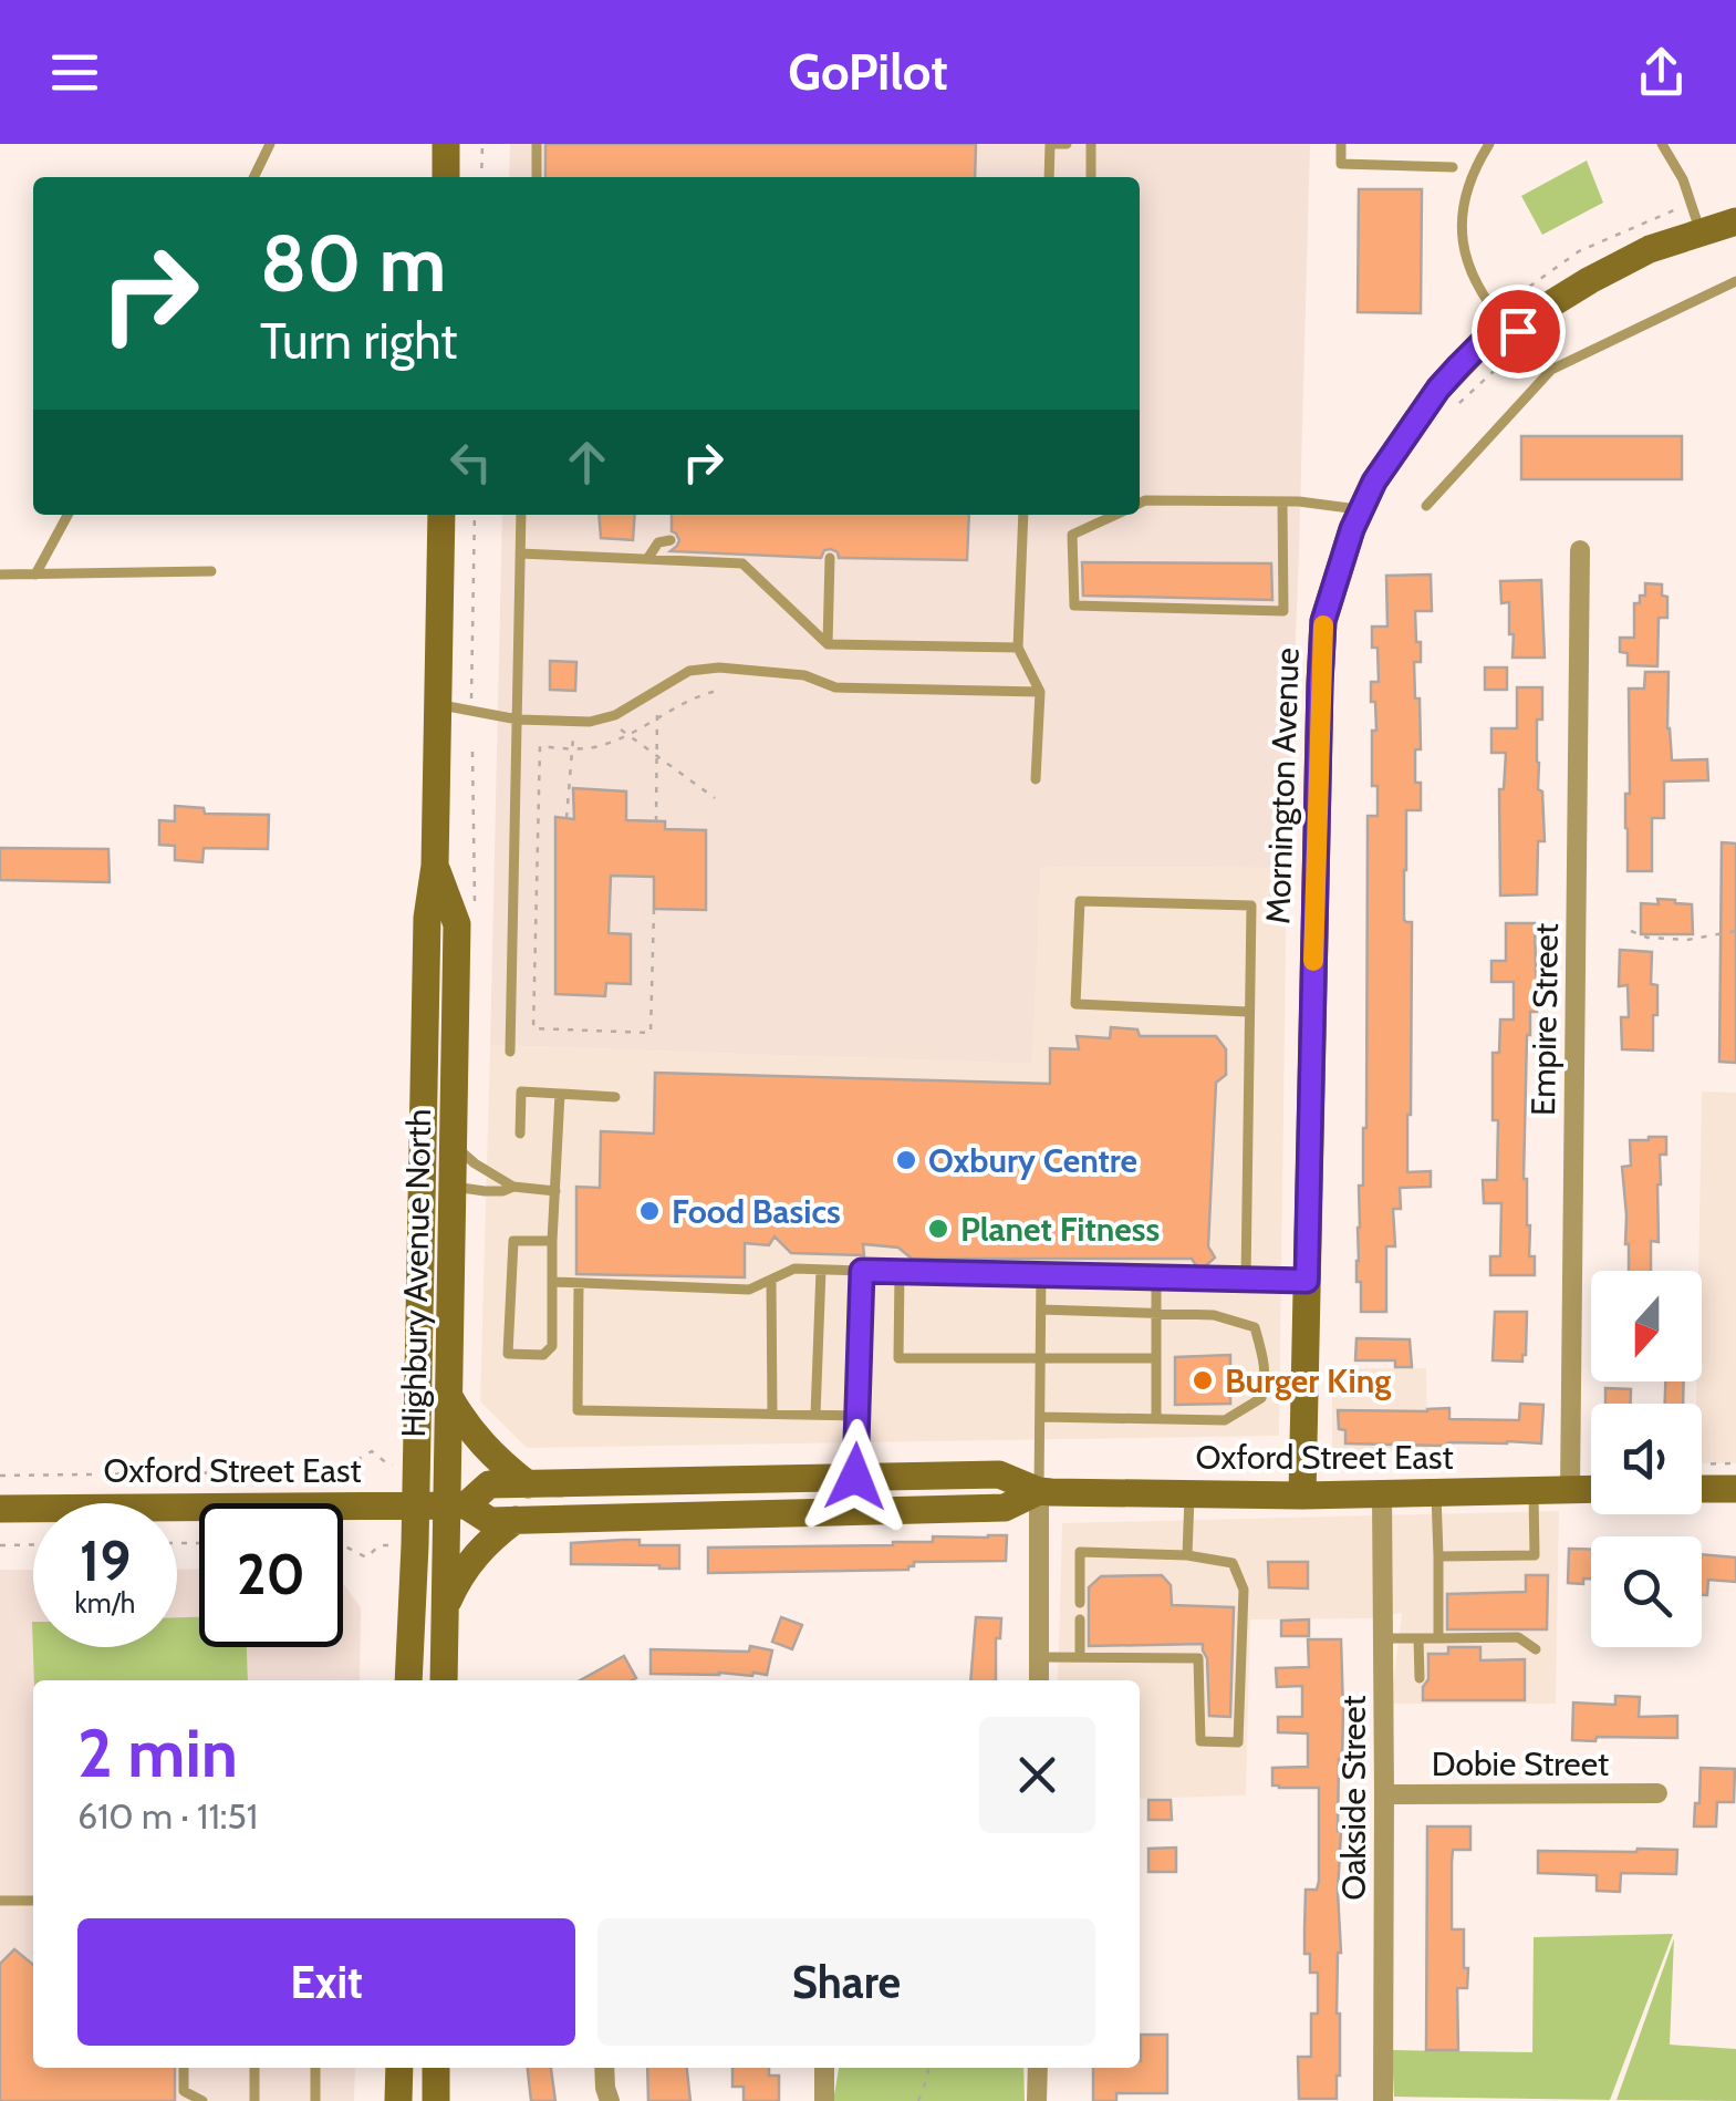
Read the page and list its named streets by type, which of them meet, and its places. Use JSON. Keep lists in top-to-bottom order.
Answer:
{
  "streets": {
    "main road": ["Mornington Avenue", "Highbury Avenue North", "Oxford Street East"],
    "street": ["Empire Street", "Dobie Street", "Oakside Street"]
  },
  "crossings": [
    ["Mornington Avenue", "Oxford Street East"],
    ["Empire Street", "Oxford Street East"],
    ["Highbury Avenue North", "Oxford Street East"],
    ["Oxford Street East", "Oakside Street"],
    ["Dobie Street", "Oakside Street"]
  ],
  "places": [
    "Oxbury Centre",
    "Food Basics",
    "Planet Fitness",
    "Burger King"
  ],
  "north": "bottom",
  "page": {
    "header": "GoPilot",
    "turn": ["80 m", "Turn right"],
    "speed": "19 km/h",
    "limit": "20",
    "heading": ["2 min", "610 m · 11:51"],
    "buttons": ["Exit", "Share"]
  }
}
